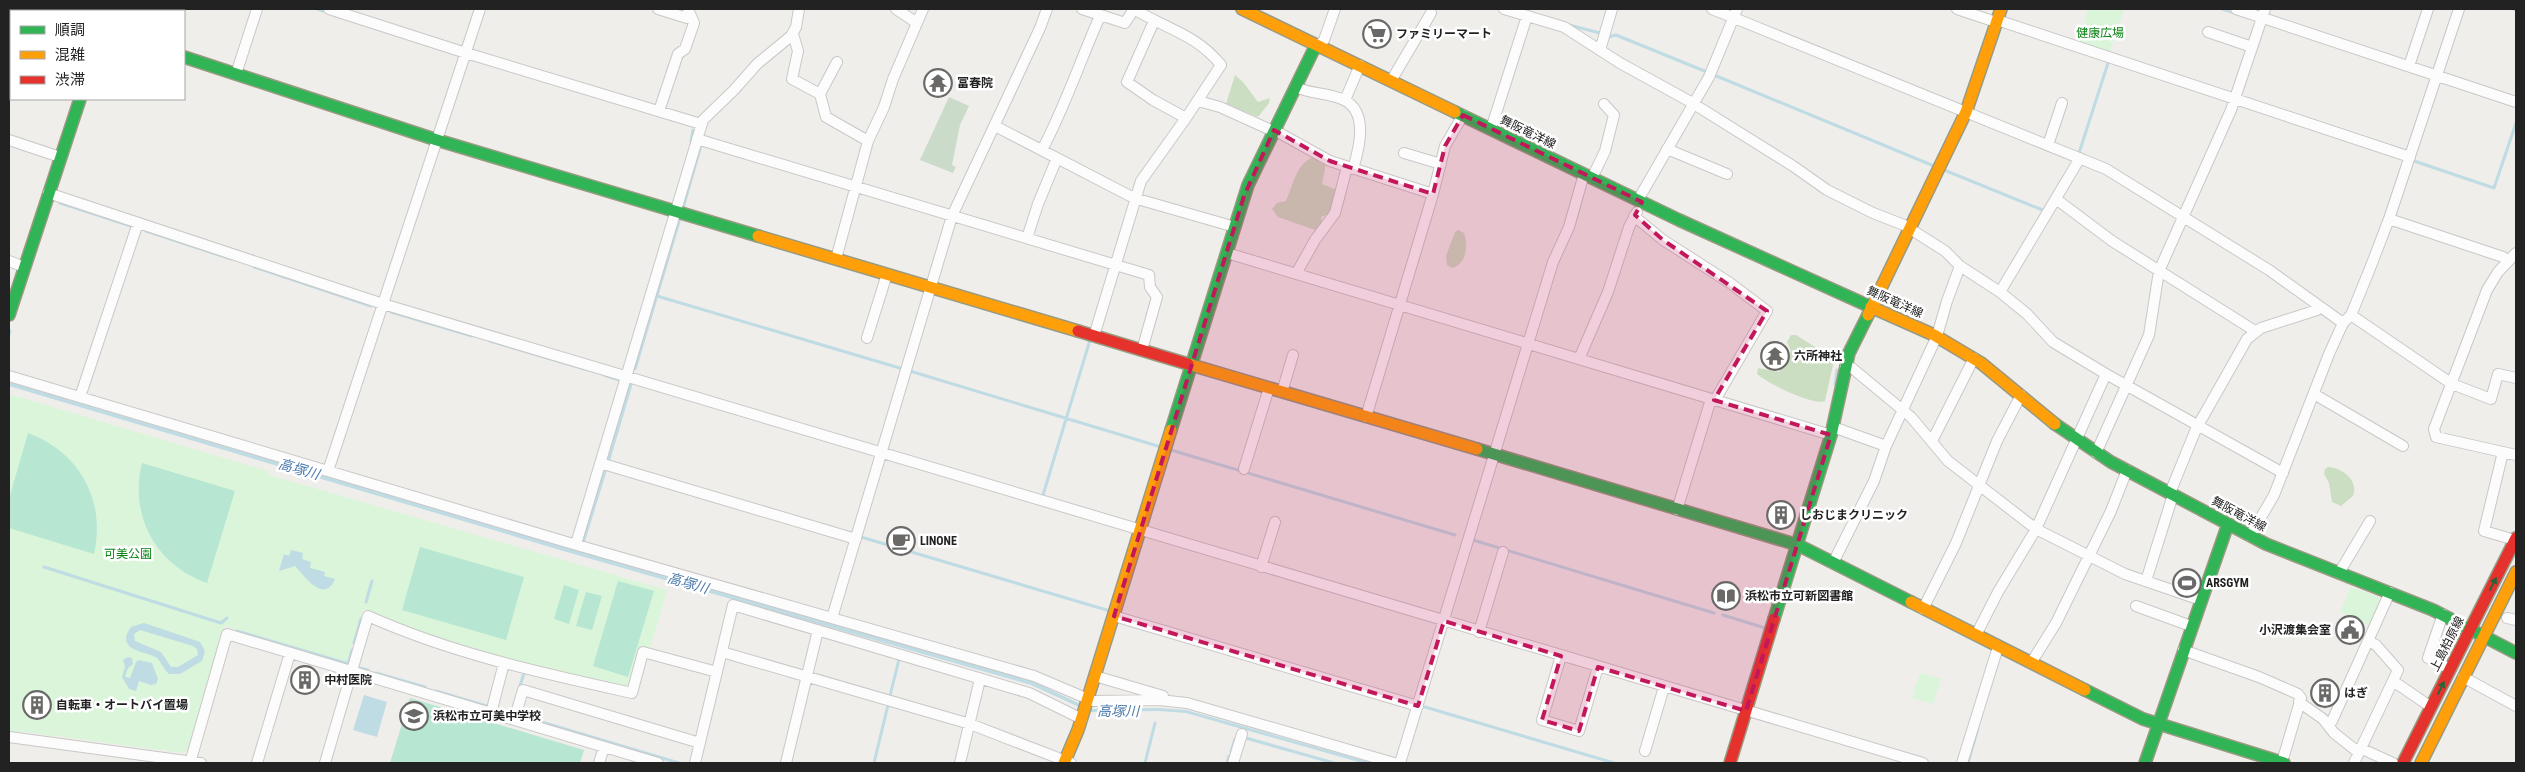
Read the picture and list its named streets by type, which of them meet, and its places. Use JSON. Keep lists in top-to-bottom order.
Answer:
{
  "streets": {
    "street": ["舞阪竜洋線", "上島柏原線"]
  },
  "crossings": [
    ["舞阪竜洋線", "上島柏原線"]
  ],
  "water": ["高塚川"],
  "parks": ["健康広場", "可美公園"],
  "places": {
    "supermarket": ["ファミリーマート"],
    "temple": ["冨春院", "六所神社"],
    "building": [
      "しおじまクリニック",
      "中村医院",
      "はぎ",
      "自転車・オートバイ置場"
    ],
    "cafe": ["LINONE"],
    "sports": ["ARSGYM"],
    "library": ["浜松市立可新図書館"],
    "public building": ["小沢渡集会室"],
    "school or university": ["浜松市立可美中学校"]
  },
  "legend": ["順調", "混雑", "渋滞"]
}
